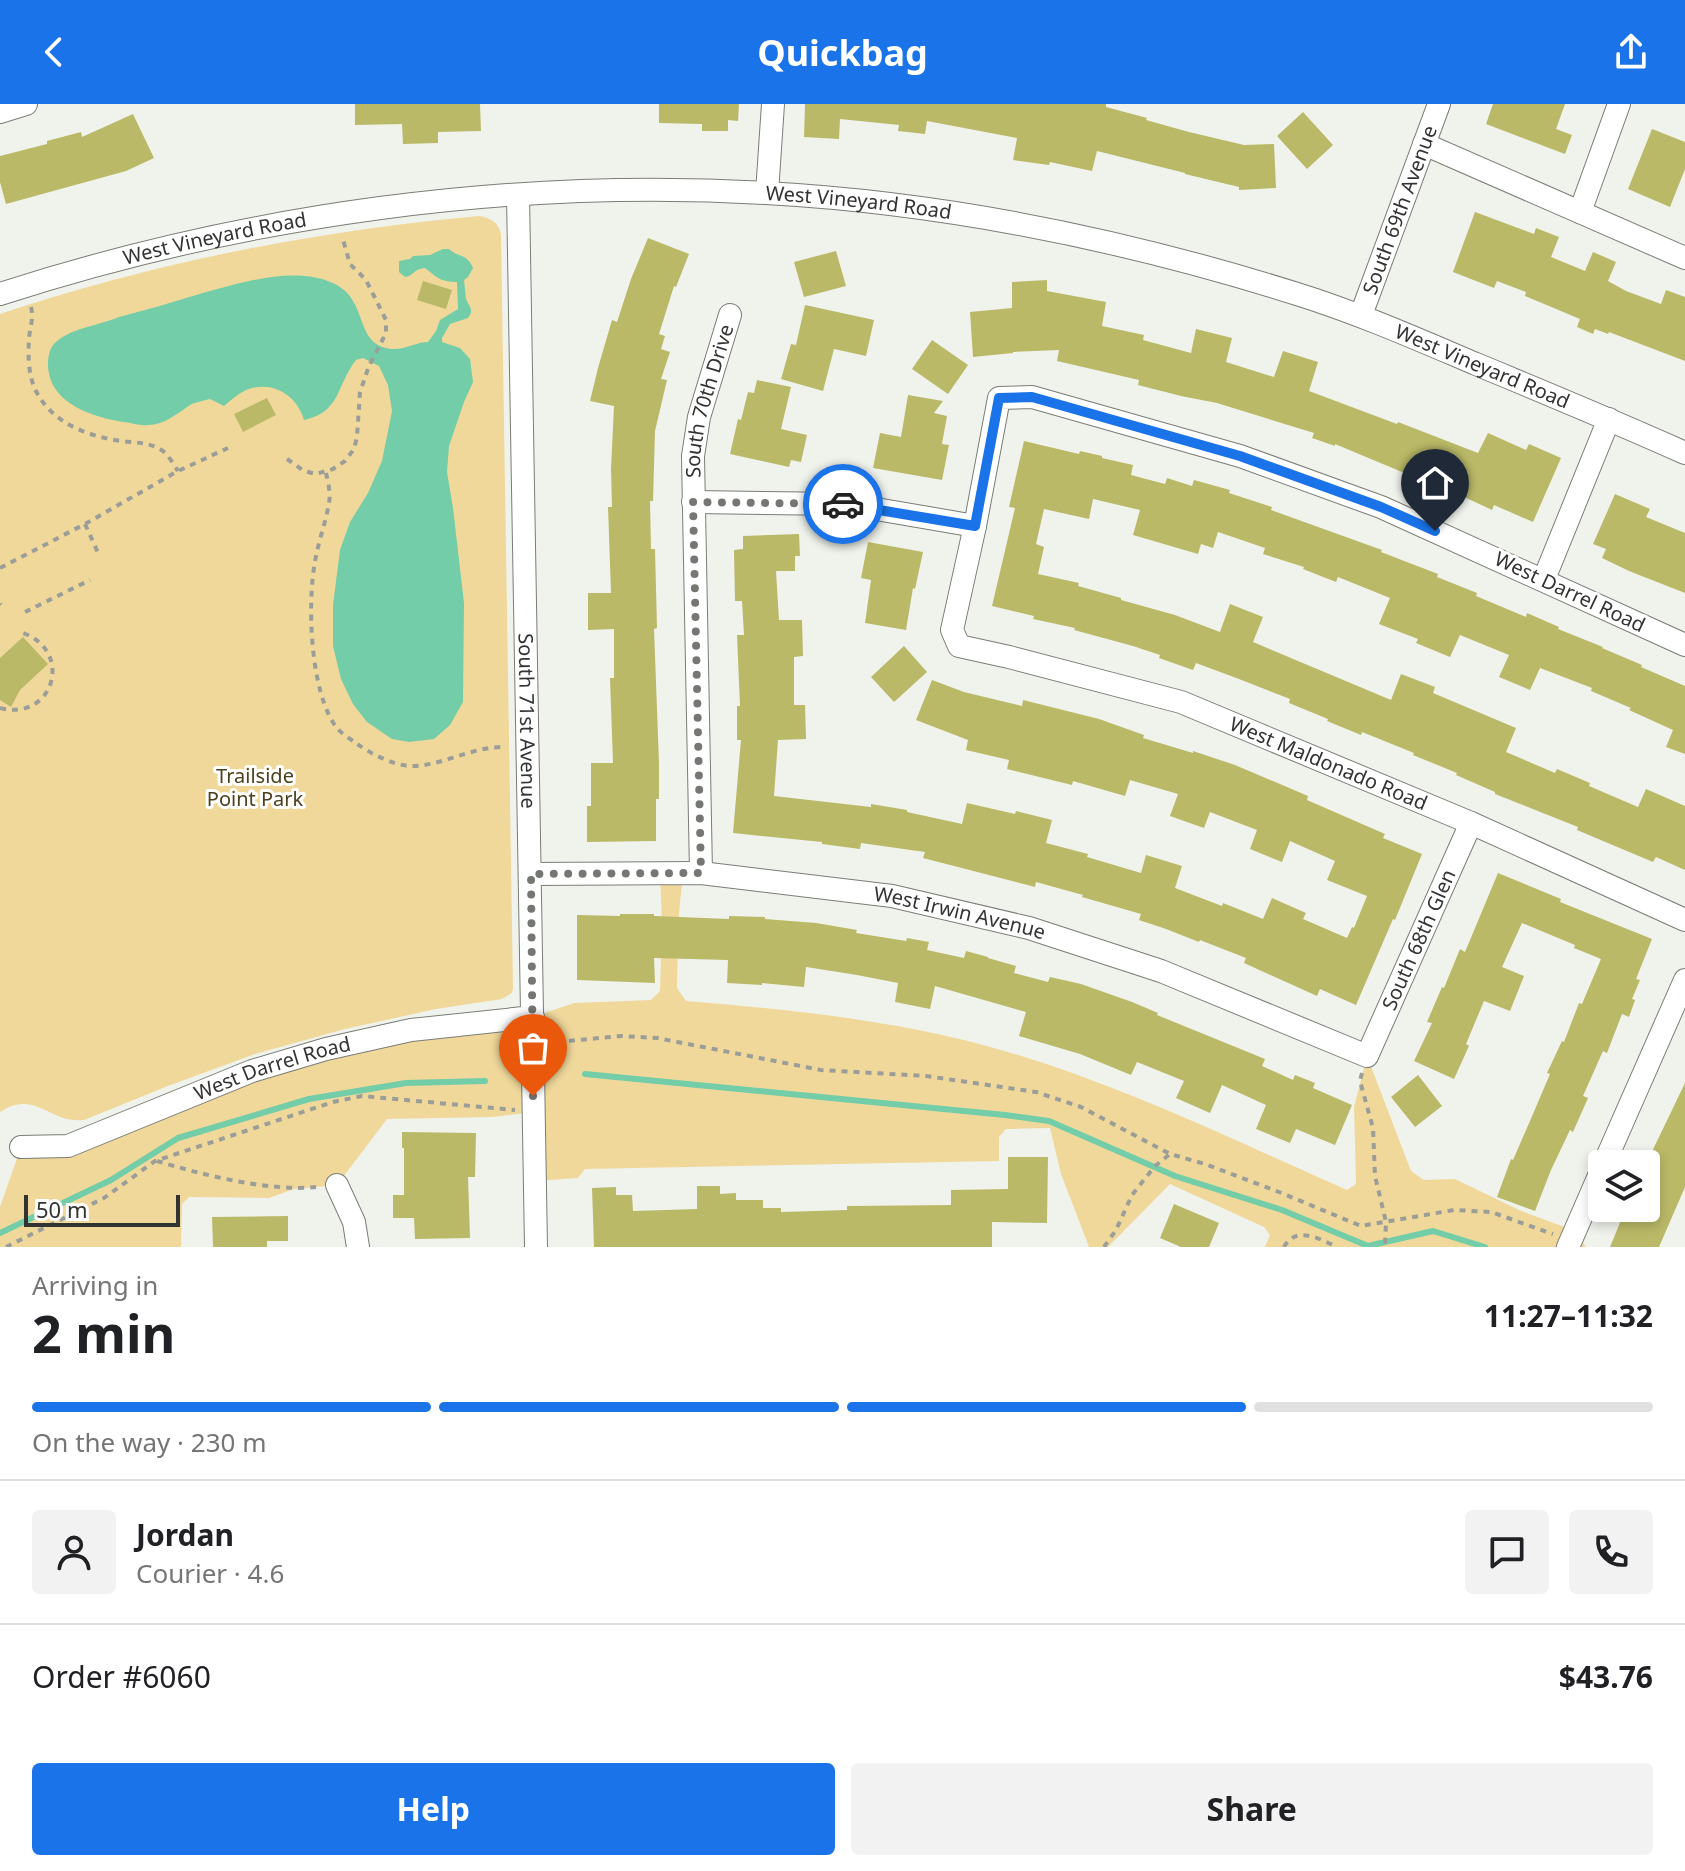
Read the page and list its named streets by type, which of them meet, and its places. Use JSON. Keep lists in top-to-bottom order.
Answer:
{
  "streets": {
    "street": [
      "West Vineyard Road",
      "South 69th Avenue",
      "South 70th Drive",
      "West Darrel Road",
      "South 71st Avenue",
      "West Maldonado Road",
      "West Irwin Avenue",
      "South 68th Glen"
    ]
  },
  "crossings": [
    ["West Vineyard Road", "South 69th Avenue"],
    ["West Vineyard Road", "South 71st Avenue"],
    ["South 70th Drive", "West Irwin Avenue"],
    ["West Darrel Road", "South 71st Avenue"],
    ["West Darrel Road", "West Maldonado Road"],
    ["South 71st Avenue", "West Irwin Avenue"],
    ["West Maldonado Road", "South 68th Glen"],
    ["West Irwin Avenue", "South 68th Glen"]
  ],
  "parks": ["Trailside Point Park"],
  "scale_bar": "50 m",
  "page": {
    "header": "Quickbag",
    "scale": "50 m",
    "heading": ["2 min", "Arriving in", "11:27–11:32"],
    "panel": [
      "Jordan",
      "Courier · 4.6",
      "Order #6060",
      "$43.76"
    ],
    "bar": "On the way · 230 m",
    "buttons": ["Help", "Share"]
  }
}
